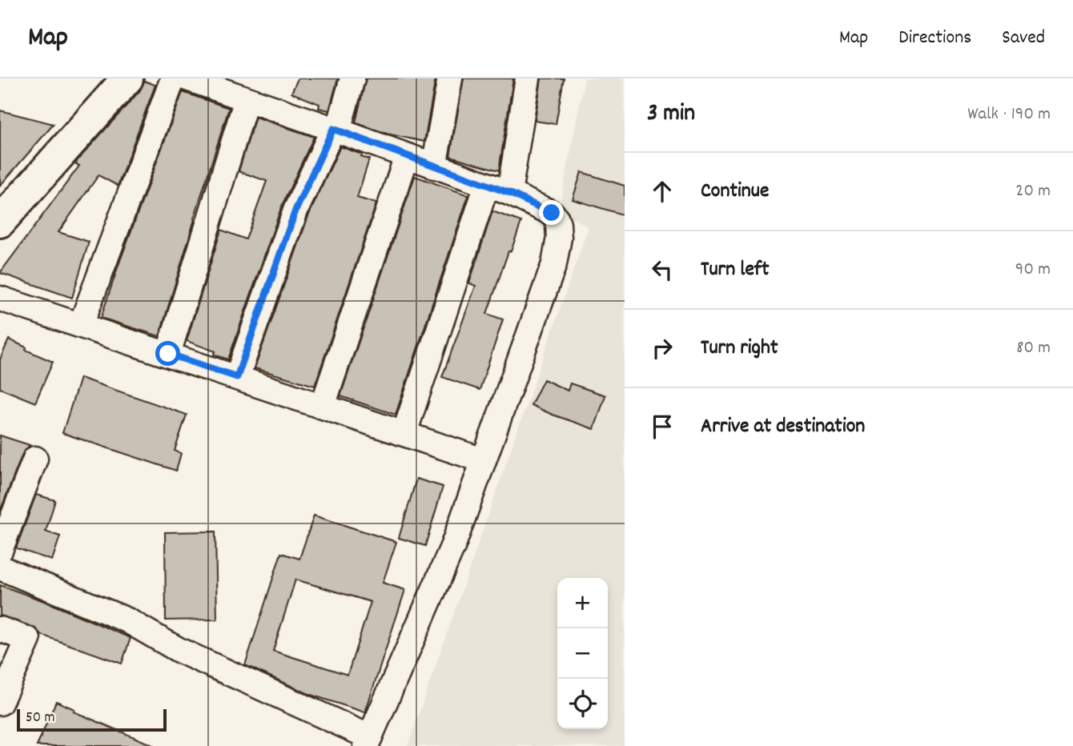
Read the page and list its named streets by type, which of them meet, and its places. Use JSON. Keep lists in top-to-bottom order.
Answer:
{
  "scale_bar": "50 m",
  "page": {
    "header": "Map",
    "nav": ["Map", "Directions", "Saved"],
    "heading": ["3 min", "Walk · 190 m"],
    "list": [
      ["Continue", "20 m"],
      ["Turn left", "90 m"],
      ["Turn right", "80 m"],
      "Arrive at destination"
    ],
    "map_buttons": ["+", "−"],
    "scale": "50 m"
  }
}
